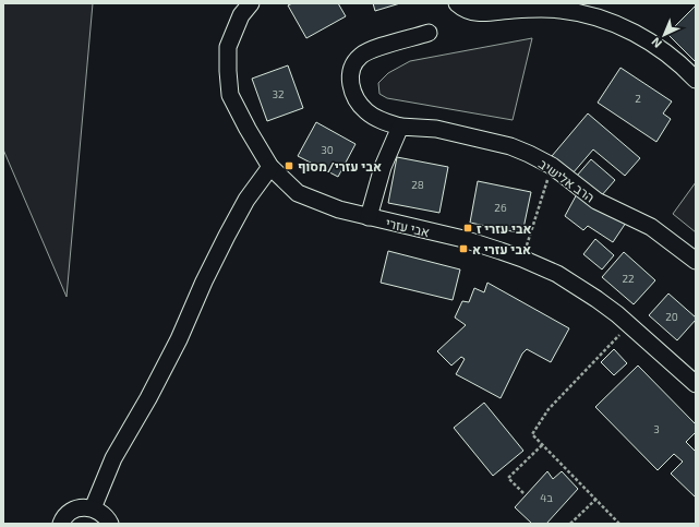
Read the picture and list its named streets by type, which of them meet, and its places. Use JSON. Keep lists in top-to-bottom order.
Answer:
{
  "streets": {
    "street": ["הרב אלישיב", "אבי עזרי"]
  },
  "places": {
    "transit": ["אבי עזרי/מסוף", "אבי עזרי ז", "אבי עזרי א"]
  },
  "house_numbers": [
    "32",
    "2",
    "30",
    "28",
    "26",
    "22",
    "20",
    "3",
    "4ב"
  ],
  "north": "bottom left"
}
